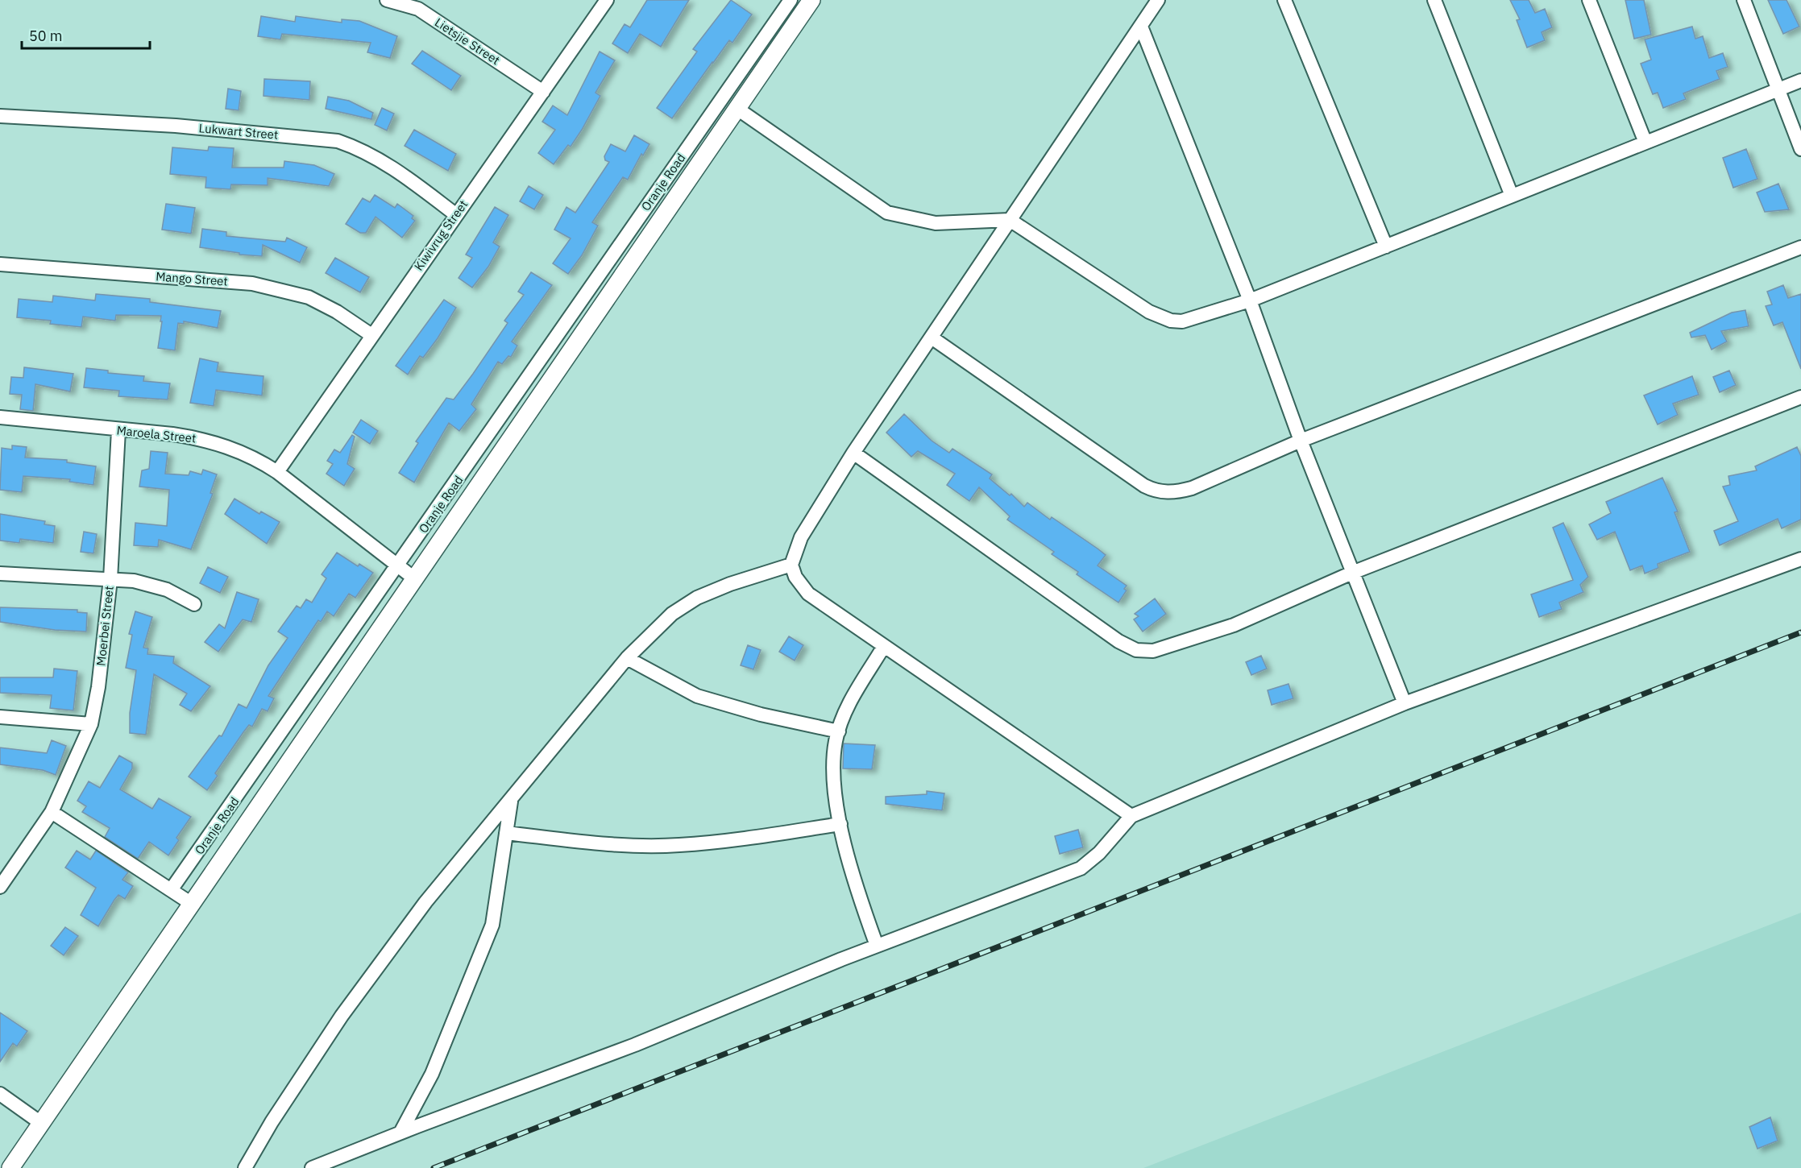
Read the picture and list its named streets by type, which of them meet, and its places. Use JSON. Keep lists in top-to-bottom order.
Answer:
{
  "streets": {
    "street": [
      "Lietsjie Street",
      "Lukwart Street",
      "Oranje Road",
      "Kiwivrug Street",
      "Mango Street",
      "Maroela Street",
      "Moerbei Street"
    ]
  },
  "crossings": [
    ["Lietsjie Street", "Kiwivrug Street"],
    ["Lukwart Street", "Kiwivrug Street"],
    ["Oranje Road", "Maroela Street"],
    ["Kiwivrug Street", "Mango Street"],
    ["Kiwivrug Street", "Maroela Street"],
    ["Maroela Street", "Moerbei Street"]
  ],
  "scale_bar": "50 m"
}
